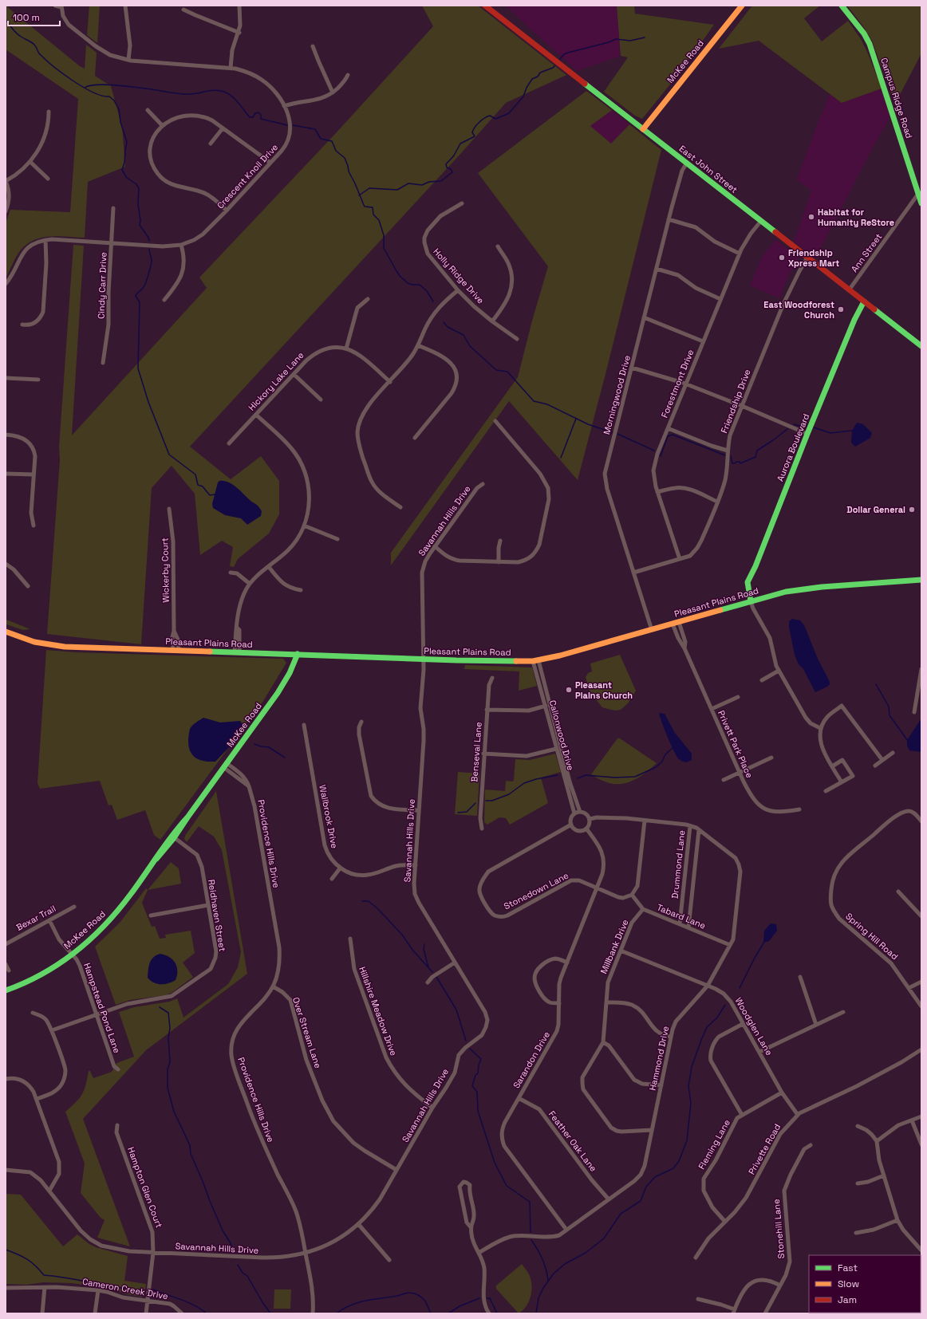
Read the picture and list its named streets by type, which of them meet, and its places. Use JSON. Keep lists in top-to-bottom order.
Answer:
{
  "streets": {
    "street": [
      "McKee Road",
      "Campus Ridge Road",
      "East John Street",
      "Crescent Knoll Drive",
      "Ann Street",
      "Holly Ridge Drive",
      "Cindy Carr Drive",
      "Hickory Lake Lane",
      "Forestmont Drive",
      "Morningwood Drive",
      "Friendship Drive",
      "Aurora Boulevard",
      "Savannah Hills Drive",
      "Wickerby Court",
      "Pleasant Plains Road",
      "Callonwood Drive",
      "Privett Park Place",
      "Benseval Lane",
      "Wallbrook Drive",
      "Providence Hills Drive",
      "Drummond Lane",
      "Stonedown Lane",
      "Reidhaven Street",
      "Tabard Lane",
      "Bexar Trail",
      "Spring Hill Road",
      "Millbank Drive",
      "Hampstead Pond Lane",
      "Hillshire Meadow Drive",
      "Woodglen Lane",
      "Over Stream Lane",
      "Hammond Drive",
      "Sarandon Drive",
      "Feather Oak Lane",
      "Fleming Lane",
      "Privette Road",
      "Hampton Glen Court",
      "Stonehill Lane",
      "Cameron Creek Drive"
    ]
  },
  "crossings": [
    ["McKee Road", "East John Street"],
    ["McKee Road", "Pleasant Plains Road"],
    ["McKee Road", "Providence Hills Drive"],
    ["McKee Road", "Reidhaven Street"],
    ["McKee Road", "Hampstead Pond Lane"],
    ["Campus Ridge Road", "Ann Street"],
    ["East John Street", "Ann Street"],
    ["East John Street", "Forestmont Drive"],
    ["East John Street", "Morningwood Drive"],
    ["East John Street", "Friendship Drive"],
    ["East John Street", "Aurora Boulevard"],
    ["Crescent Knoll Drive", "Cindy Carr Drive"],
    ["Forestmont Drive", "Friendship Drive"],
    ["Morningwood Drive", "Friendship Drive"],
    ["Morningwood Drive", "Pleasant Plains Road"],
    ["Aurora Boulevard", "Pleasant Plains Road"],
    ["Savannah Hills Drive", "Pleasant Plains Road"],
    ["Savannah Hills Drive", "Wallbrook Drive"],
    ["Savannah Hills Drive", "Providence Hills Drive"],
    ["Savannah Hills Drive", "Hillshire Meadow Drive"],
    ["Savannah Hills Drive", "Over Stream Lane"],
    ["Savannah Hills Drive", "Hampton Glen Court"],
    ["Wickerby Court", "Pleasant Plains Road"],
    ["Pleasant Plains Road", "Callonwood Drive"],
    ["Pleasant Plains Road", "Privett Park Place"],
    ["Callonwood Drive", "Stonedown Lane"],
    ["Callonwood Drive", "Hammond Drive"],
    ["Callonwood Drive", "Sarandon Drive"],
    ["Providence Hills Drive", "Over Stream Lane"],
    ["Drummond Lane", "Tabard Lane"],
    ["Drummond Lane", "Hammond Drive"],
    ["Stonedown Lane", "Tabard Lane"],
    ["Stonedown Lane", "Hammond Drive"],
    ["Stonedown Lane", "Sarandon Drive"],
    ["Reidhaven Street", "Hampstead Pond Lane"],
    ["Tabard Lane", "Millbank Drive"],
    ["Tabard Lane", "Hammond Drive"],
    ["Bexar Trail", "Hampstead Pond Lane"],
    ["Millbank Drive", "Woodglen Lane"],
    ["Millbank Drive", "Hammond Drive"],
    ["Woodglen Lane", "Hammond Drive"],
    ["Woodglen Lane", "Fleming Lane"],
    ["Woodglen Lane", "Privette Road"],
    ["Hammond Drive", "Sarandon Drive"],
    ["Hammond Drive", "Feather Oak Lane"],
    ["Sarandon Drive", "Feather Oak Lane"],
    ["Fleming Lane", "Privette Road"],
    ["Hampton Glen Court", "Cameron Creek Drive"]
  ],
  "places": [
    "Habitat for Humanity ReStore",
    "Friendship Xpress Mart",
    "East Woodforest Church",
    "Dollar General",
    "Pleasant Plains Church"
  ],
  "legend": ["Fast", "Slow", "Jam"],
  "scale_bar": "100 m"
}
